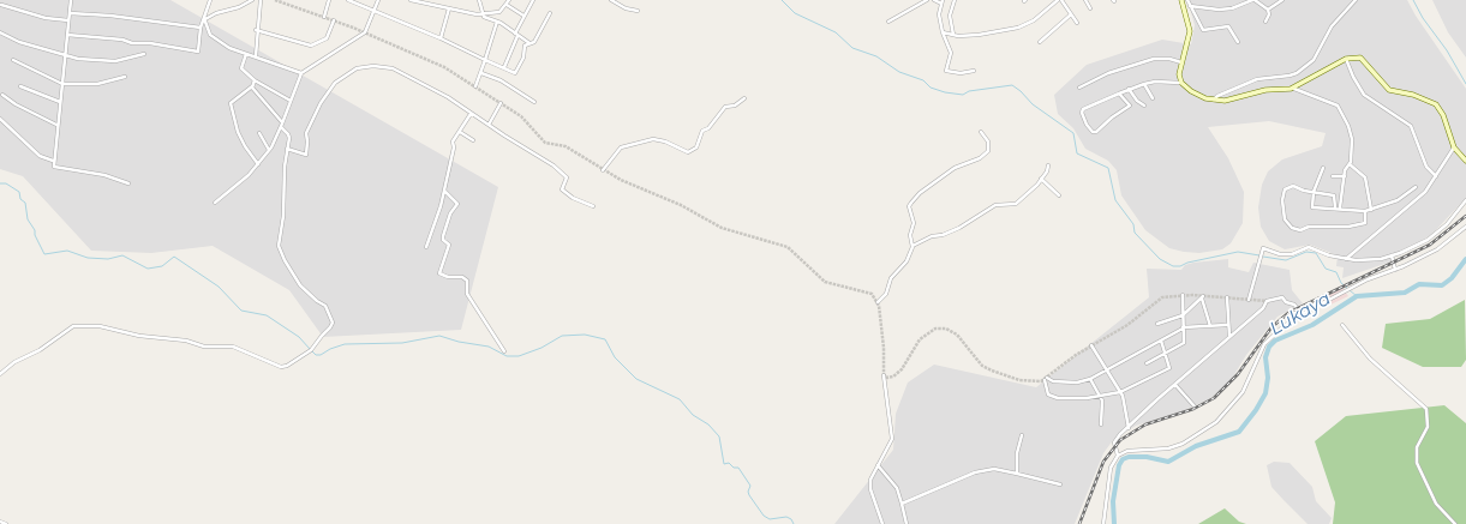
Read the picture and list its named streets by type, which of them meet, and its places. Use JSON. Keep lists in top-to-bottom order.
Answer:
{
  "water": ["Lukaya"]
}
